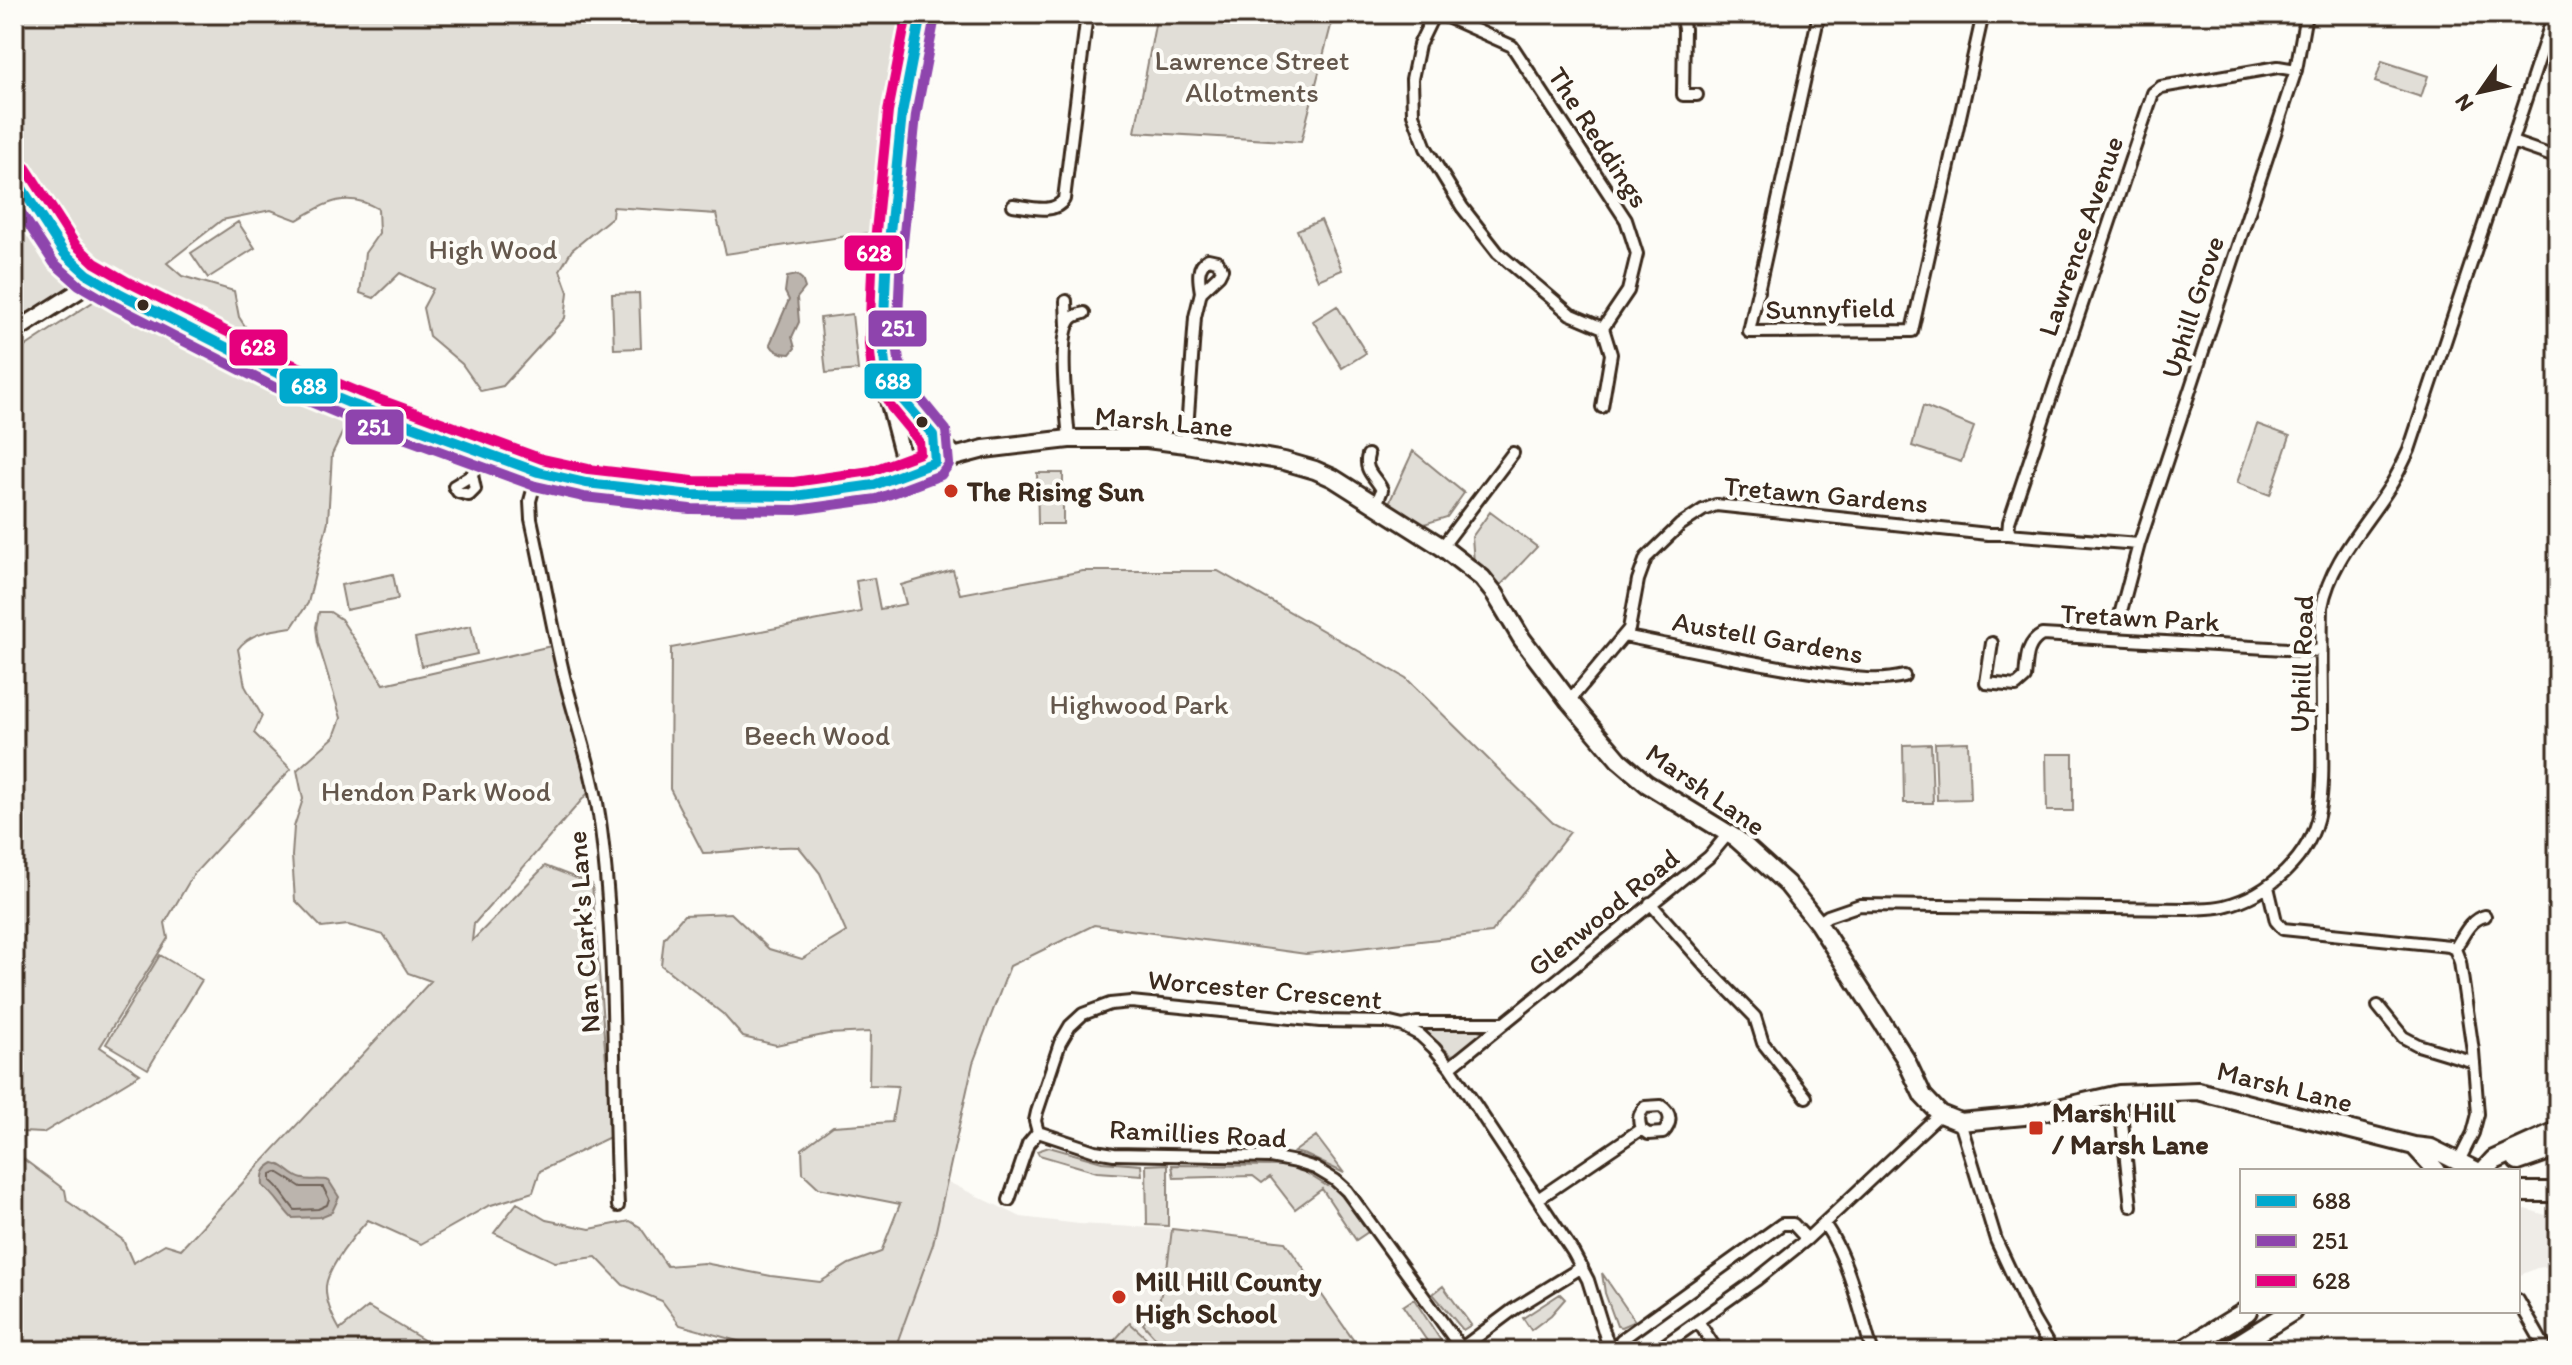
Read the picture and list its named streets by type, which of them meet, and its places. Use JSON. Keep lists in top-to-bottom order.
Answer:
{
  "streets": {
    "main road": ["Marsh Lane"],
    "street": [
      "The Reddings",
      "Lawrence Avenue",
      "Uphill Grove",
      "Sunnyfield",
      "Tretawn Gardens",
      "Tretawn Park",
      "Austell Gardens",
      "Uphill Road",
      "Glenwood Road",
      "Nan Clark's Lane",
      "Worcester Crescent",
      "Ramillies Road"
    ]
  },
  "crossings": [
    ["Lawrence Avenue", "Uphill Grove"],
    ["Lawrence Avenue", "Tretawn Gardens"],
    ["Uphill Grove", "Tretawn Gardens"],
    ["Marsh Lane", "Tretawn Gardens"],
    ["Marsh Lane", "Uphill Road"],
    ["Marsh Lane", "Glenwood Road"],
    ["Marsh Lane", "Nan Clark's Lane"],
    ["Tretawn Gardens", "Austell Gardens"],
    ["Tretawn Park", "Uphill Road"],
    ["Glenwood Road", "Worcester Crescent"],
    ["Worcester Crescent", "Ramillies Road"]
  ],
  "parks": [
    "Lawrence Street Allotments",
    "High Wood",
    "Highwood Park",
    "Beech Wood",
    "Hendon Park Wood"
  ],
  "places": {
    "other": ["The Rising Sun", "Mill Hill County High School"],
    "transit": ["Marsh Hill / Marsh Lane"]
  },
  "lines": ["transit line 688", "transit line 628", "transit line 251"],
  "legend": ["688", "251", "628"],
  "north": "bottom left"
}
